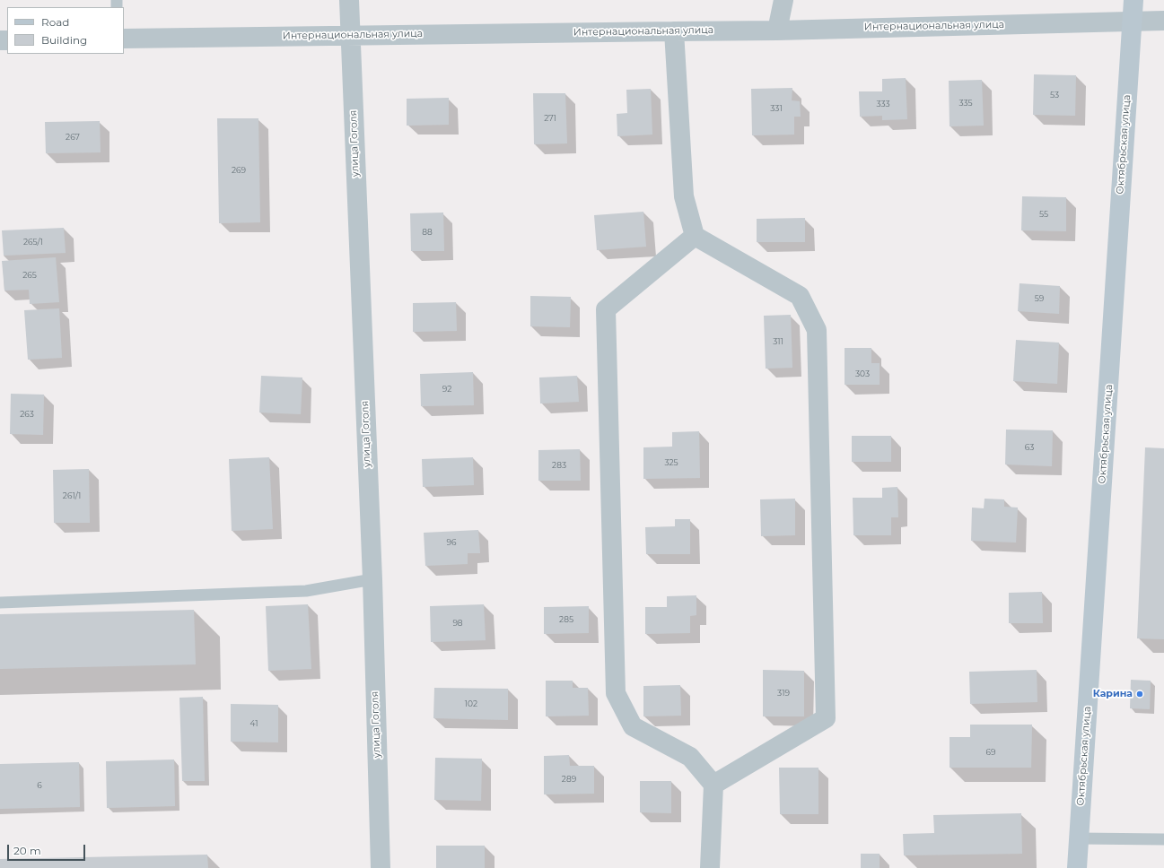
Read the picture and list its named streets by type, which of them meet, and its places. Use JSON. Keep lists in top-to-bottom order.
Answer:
{
  "streets": {
    "street": ["Интернациональная улица", "улица Гоголя", "Октябрьская улица"]
  },
  "crossings": [
    ["Интернациональная улица", "улица Гоголя"],
    ["Интернациональная улица", "Октябрьская улица"]
  ],
  "places": ["Карина"],
  "house_numbers": [
    "53",
    "335",
    "333",
    "331",
    "271",
    "267",
    "269",
    "55",
    "88",
    "265/1",
    "265",
    "59",
    "311",
    "303",
    "92",
    "263",
    "63",
    "325",
    "283",
    "261/1",
    "96",
    "285",
    "98",
    "319",
    "102",
    "41",
    "69",
    "289",
    "6"
  ],
  "legend": ["Road", "Building"],
  "scale_bar": "20 m"
}
